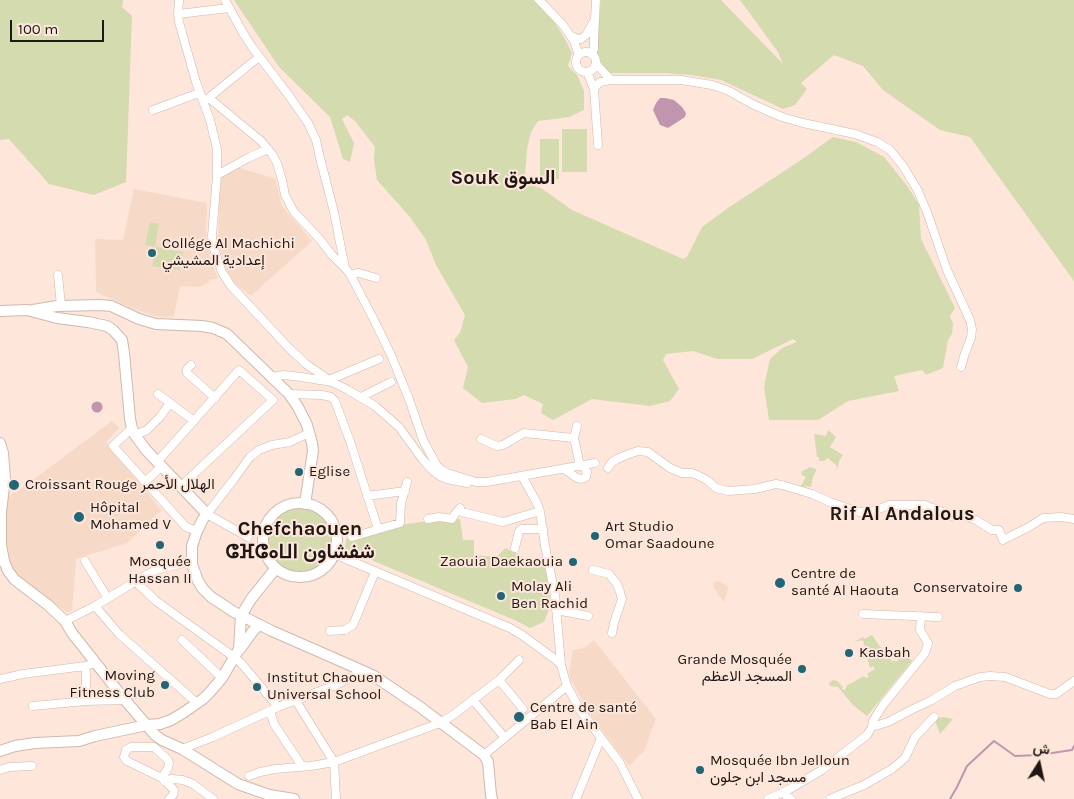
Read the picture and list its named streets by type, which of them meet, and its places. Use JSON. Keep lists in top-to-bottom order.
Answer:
{
  "districts": ["Souk السوق", "Rif Al Andalous", "Chefchaouen ⵛⴼⵛⴰⵡⵏ شفشاون"],
  "places": [
    "Collége Al Machichi إعدادية المشيشي",
    "Eglise",
    "Croissant Rouge الهلال الأحمر",
    "Hôpital Mohamed V",
    "Art Studio Omar Saadoune",
    "Mosquée Hassan II",
    "Zaouia Daekaouia",
    "Centre de santé Al Haouta",
    "Conservatoire",
    "Molay Ali Ben Rachid",
    "Kasbah",
    "Grande Mosquée المسجد الاعظم",
    "Moving Fitness Club",
    "Institut Chaouen Universal School",
    "Centre de santé Bab El Ain",
    "Mosquée Ibn Jelloun مسجد ابن جلون"
  ],
  "scale_bar": "100 m",
  "north": "top"
}
